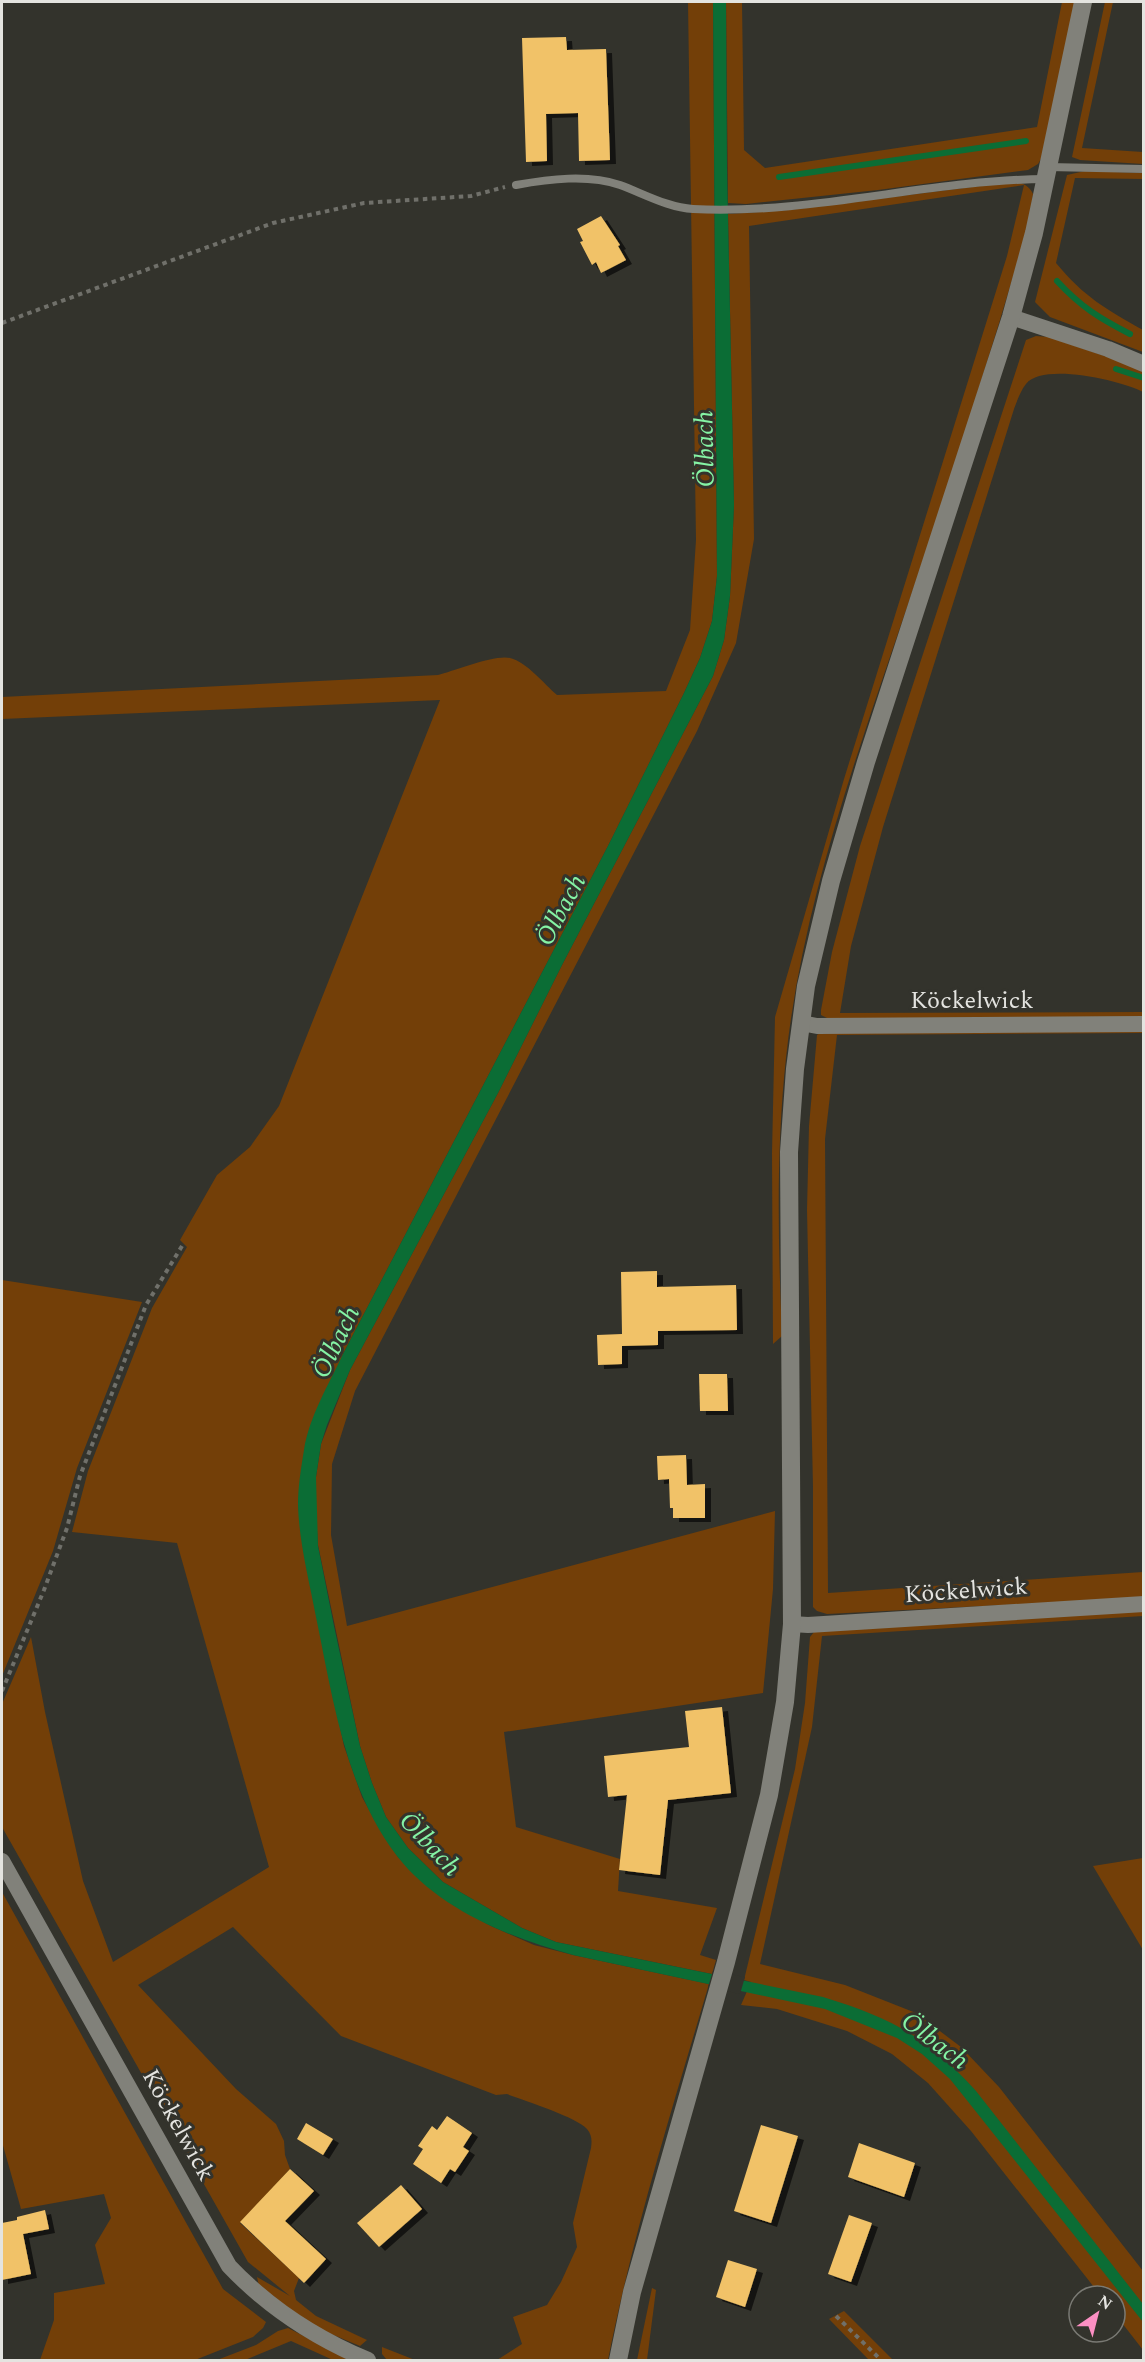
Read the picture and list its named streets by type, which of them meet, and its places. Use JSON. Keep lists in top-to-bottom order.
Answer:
{
  "streets": {
    "street": ["Köckelwick"]
  },
  "water": ["Ölbach"],
  "north": "top right"
}
